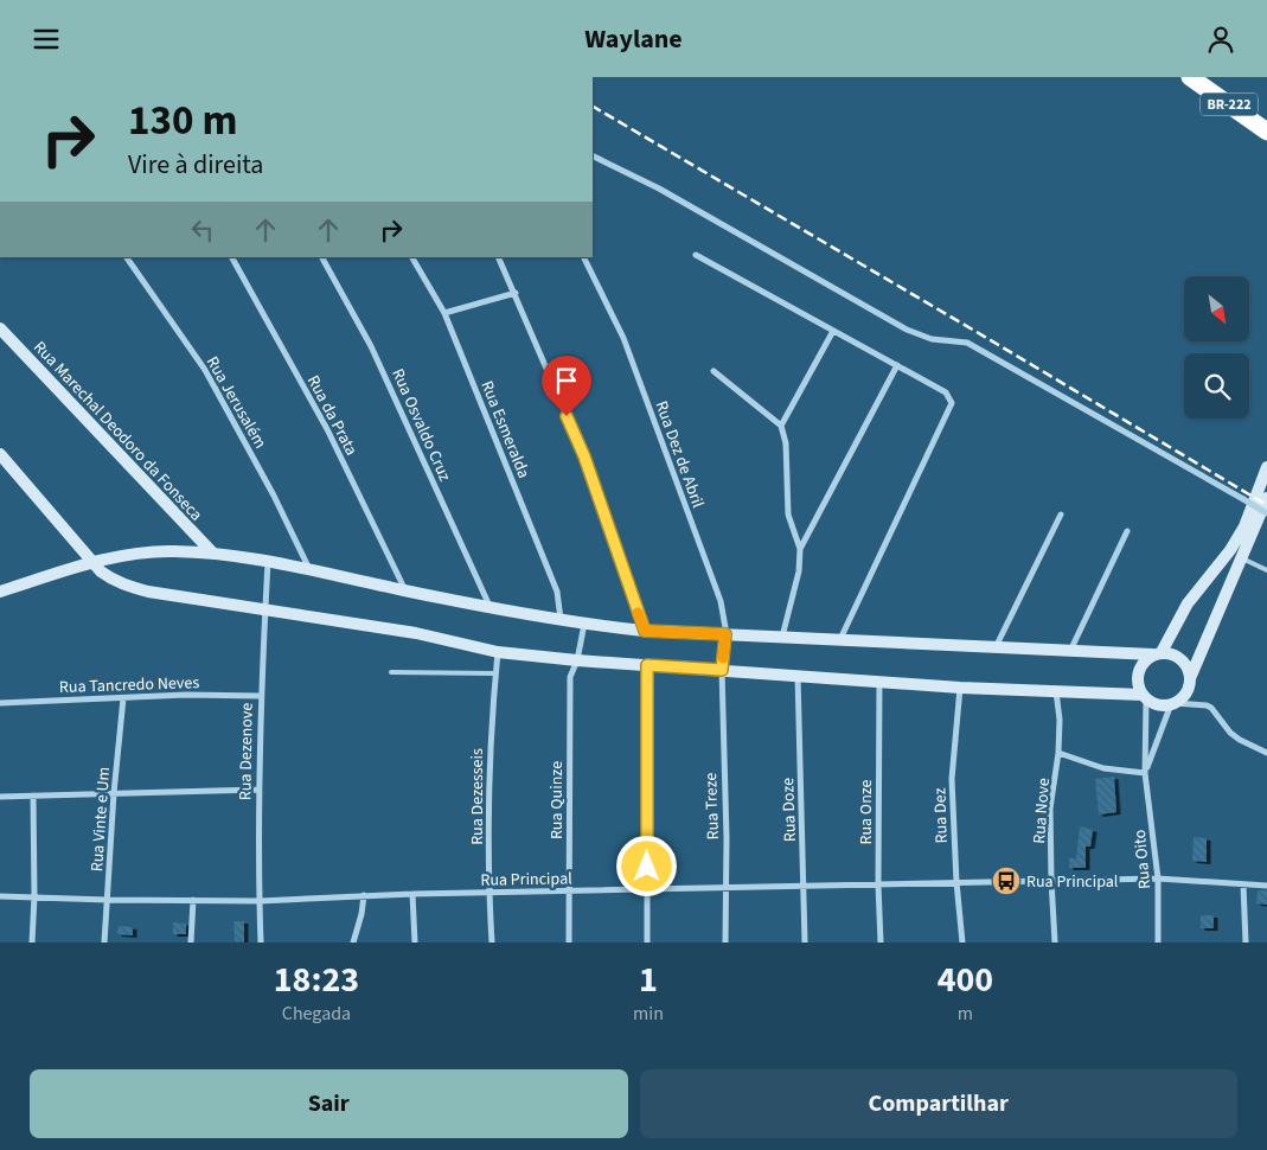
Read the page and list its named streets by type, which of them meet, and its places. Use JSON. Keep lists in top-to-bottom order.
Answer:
{
  "streets": {
    "highway": ["BR-222"],
    "street": [
      "Rua Jerusalém",
      "Rua da Prata",
      "Rua Osvaldo Cruz",
      "Rua Esmeralda",
      "Rua Marechal Deodoro da Fonseca",
      "Rua Dez de Abril",
      "Rua Tancredo Neves",
      "Rua Dezenove",
      "Rua Dezesseis",
      "Rua Quinze",
      "Rua Treze",
      "Rua Doze",
      "Rua Nove",
      "Rua Onze",
      "Rua Dez",
      "Rua Vinte e Um",
      "Rua Oito",
      "Rua Principal"
    ]
  },
  "crossings": [
    ["Rua Dez de Abril", "Rua Treze"],
    ["Rua Tancredo Neves", "Rua Dezenove"],
    ["Rua Tancredo Neves", "Rua Vinte e Um"],
    ["Rua Dezenove", "Rua Principal"],
    ["Rua Dezesseis", "Rua Principal"],
    ["Rua Quinze", "Rua Principal"],
    ["Rua Treze", "Rua Principal"],
    ["Rua Doze", "Rua Principal"],
    ["Rua Nove", "Rua Principal"],
    ["Rua Onze", "Rua Principal"],
    ["Rua Dez", "Rua Principal"],
    ["Rua Vinte e Um", "Rua Principal"],
    ["Rua Oito", "Rua Principal"]
  ],
  "places": {
    "bus stop": ["Rua Principal"]
  },
  "north": "bottom right",
  "page": {
    "header": "Waylane",
    "turn": ["130 m", "Vire à direita"],
    "eta": [
      "18:23",
      "Chegada",
      "1",
      "min",
      "400",
      "m"
    ],
    "buttons": ["Sair", "Compartilhar"]
  }
}
